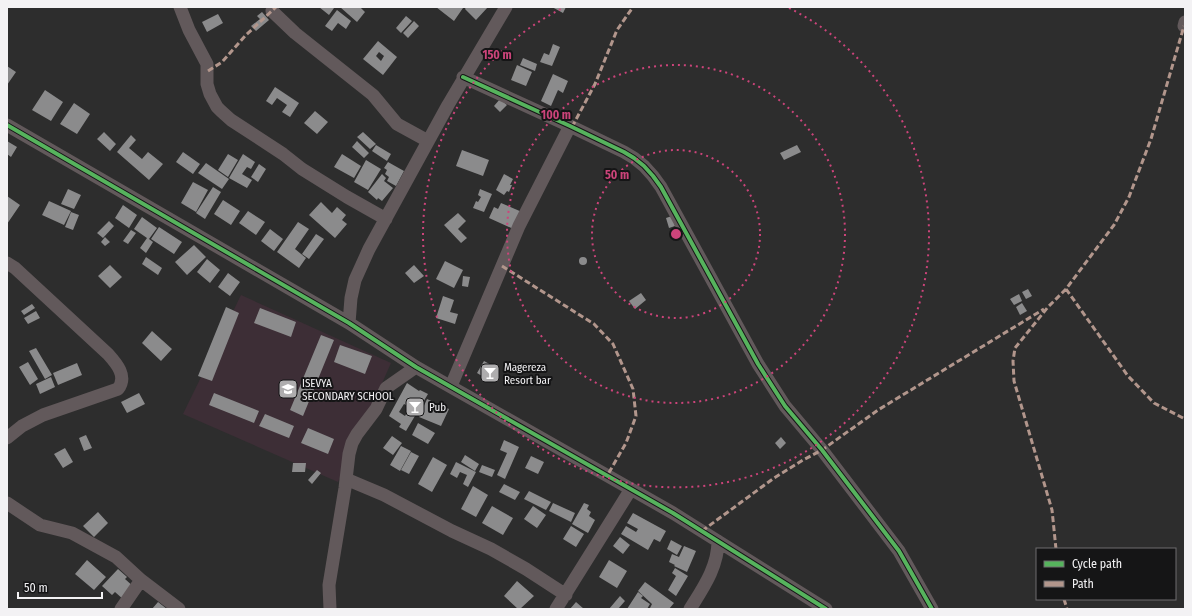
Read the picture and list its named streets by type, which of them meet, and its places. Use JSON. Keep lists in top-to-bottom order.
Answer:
{
  "places": {
    "bar": ["Magereza Resort bar", "Pub"],
    "school or university": ["ISEVYA SECONDARY SCHOOL"]
  },
  "legend": ["Cycle path", "Path"],
  "scale_bar": "50 m",
  "rings": ["150 m", "100 m", "50 m"]
}
